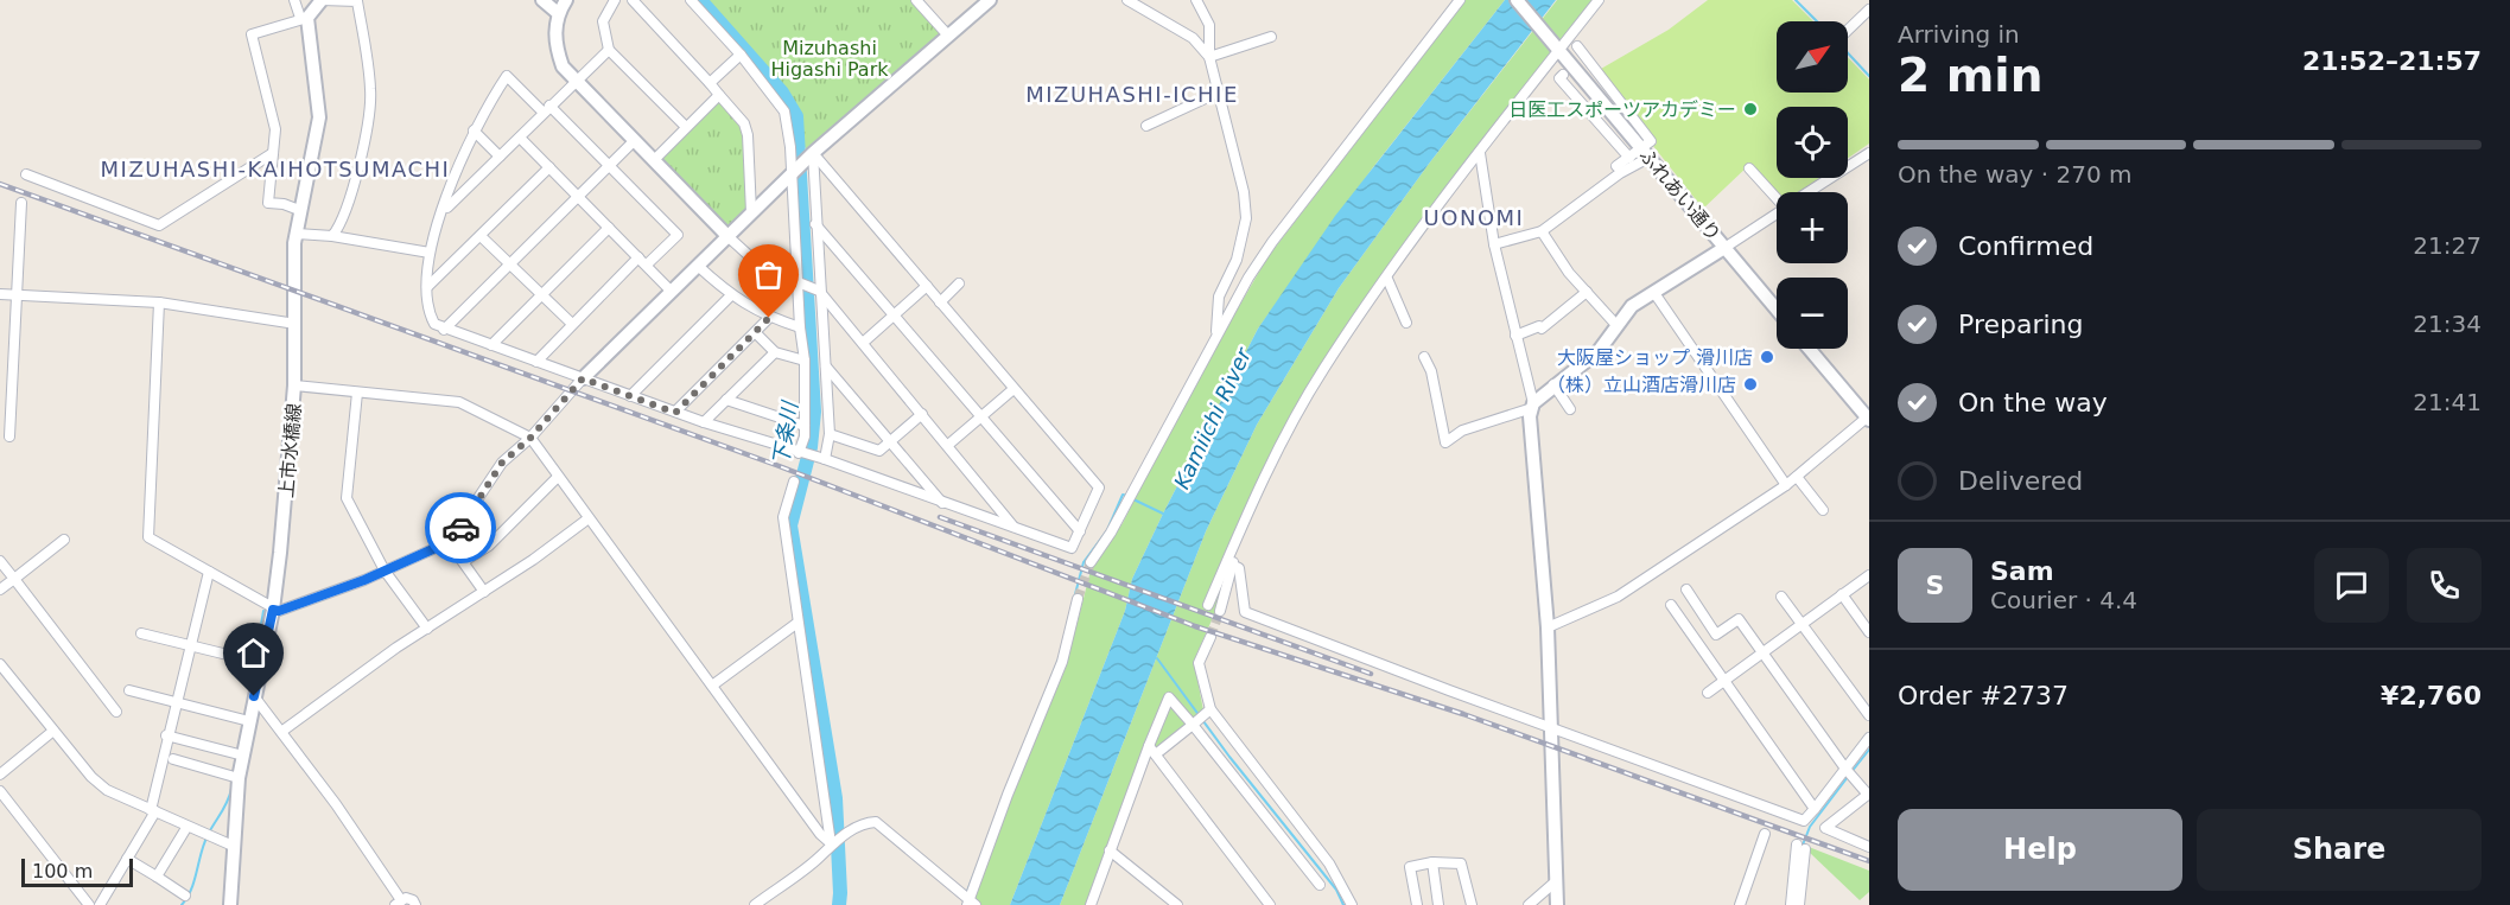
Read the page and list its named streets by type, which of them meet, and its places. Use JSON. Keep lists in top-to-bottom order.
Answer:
{
  "streets": {
    "street": ["ふれあい通り", "上市水橋線"]
  },
  "districts": ["MIZUHASHI-ICHIE", "MIZUHASHI-KAIHOTSUMACHI", "UONOMI"],
  "water": ["Kamiichi River", "下条川"],
  "parks": ["Mizuhashi Higashi Park"],
  "places": ["日医工スポーツアカデミー", "大阪屋ショップ 滑川店", "（株）立山酒店滑川店"],
  "scale_bar": "100 m",
  "north": "top right",
  "page": {
    "heading": ["2 min", "Arriving in", "21:52–21:57"],
    "panel": [
      "Sam",
      "Courier · 4.4",
      "Order #2737",
      "¥2,760"
    ],
    "map_buttons": ["+", "−"],
    "bar": "On the way · 270 m",
    "list": [
      ["Confirmed", "21:27"],
      ["Preparing", "21:34"],
      ["On the way", "21:41"],
      "Delivered"
    ],
    "round": "S",
    "buttons": ["Help", "Share"],
    "scale": "100 m"
  }
}
